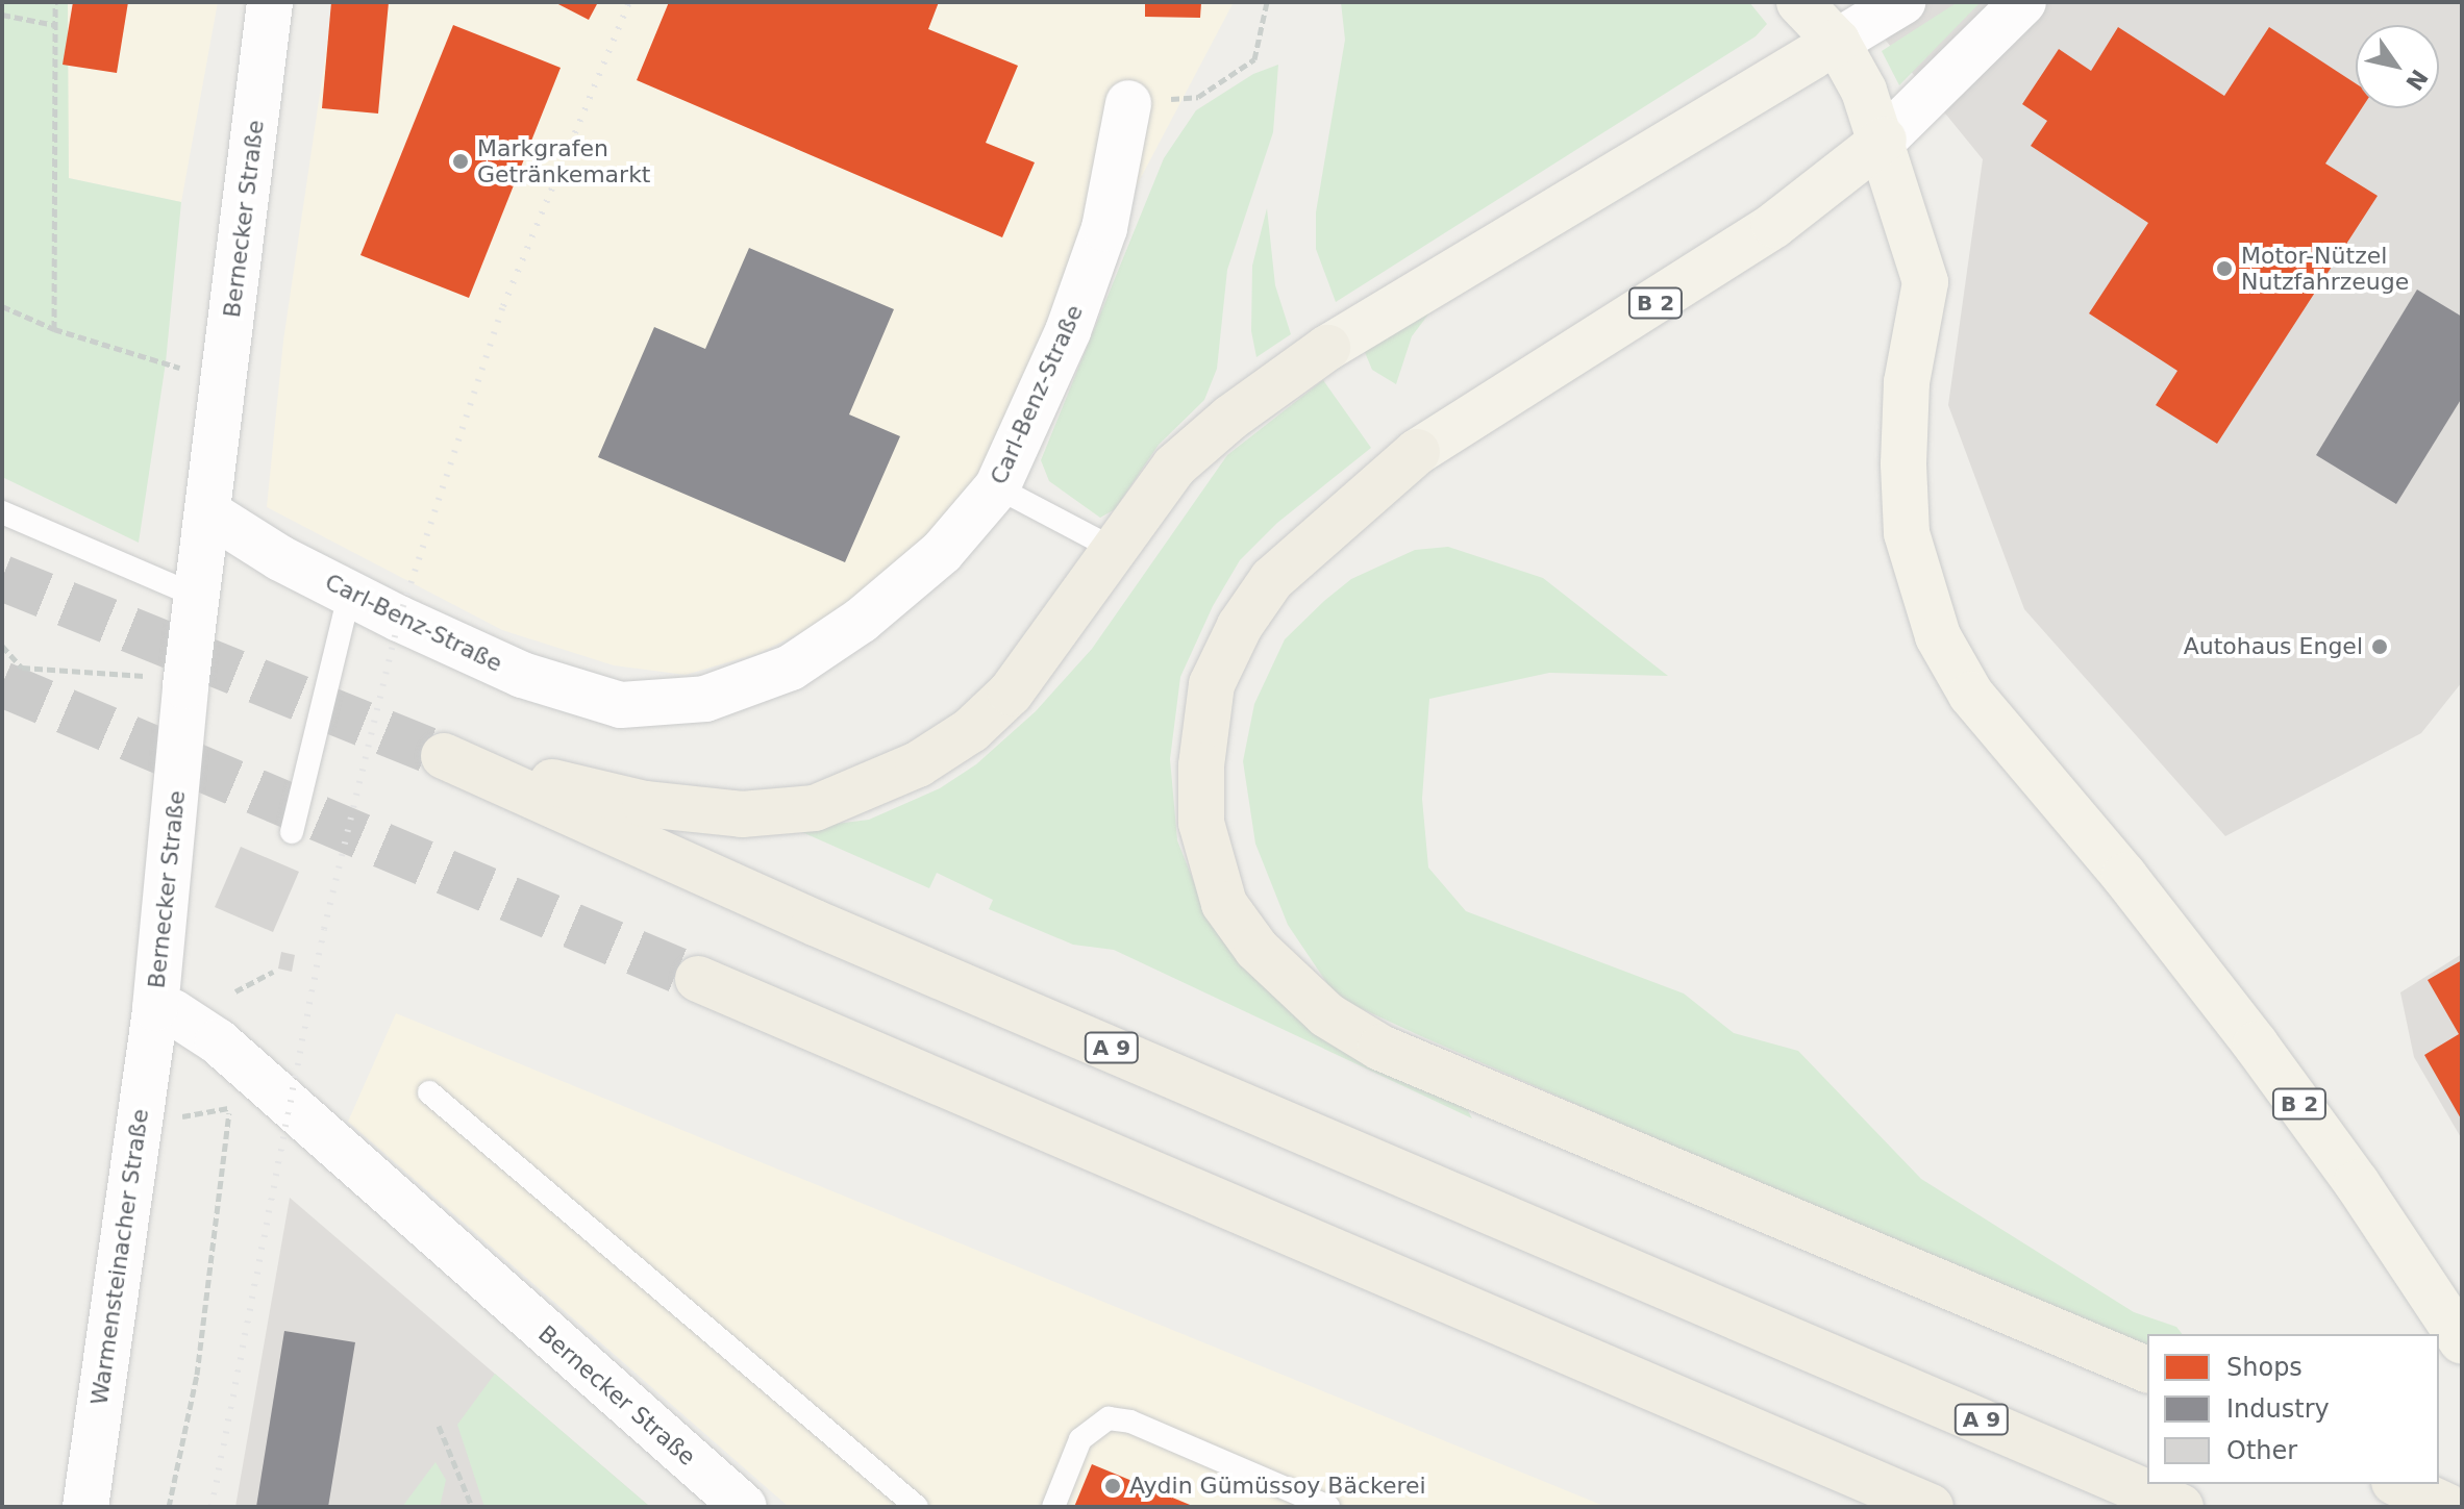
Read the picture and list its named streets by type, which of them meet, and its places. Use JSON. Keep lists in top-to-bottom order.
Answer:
{
  "streets": {
    "highway": ["A 9"],
    "main road": ["B 2"],
    "street": ["Bernecker Straße", "Carl-Benz-Straße", "Warmensteinacher Straße"]
  },
  "crossings": [
    ["Bernecker Straße", "Carl-Benz-Straße"],
    ["Bernecker Straße", "Warmensteinacher Straße"]
  ],
  "places": [
    "Markgrafen Getränkemarkt",
    "Motor-Nützel Nutzfahrzeuge",
    "Autohaus Engel",
    "Aydin Gümüssoy Bäckerei"
  ],
  "legend": ["Shops", "Industry", "Other"],
  "north": "bottom right"
}
